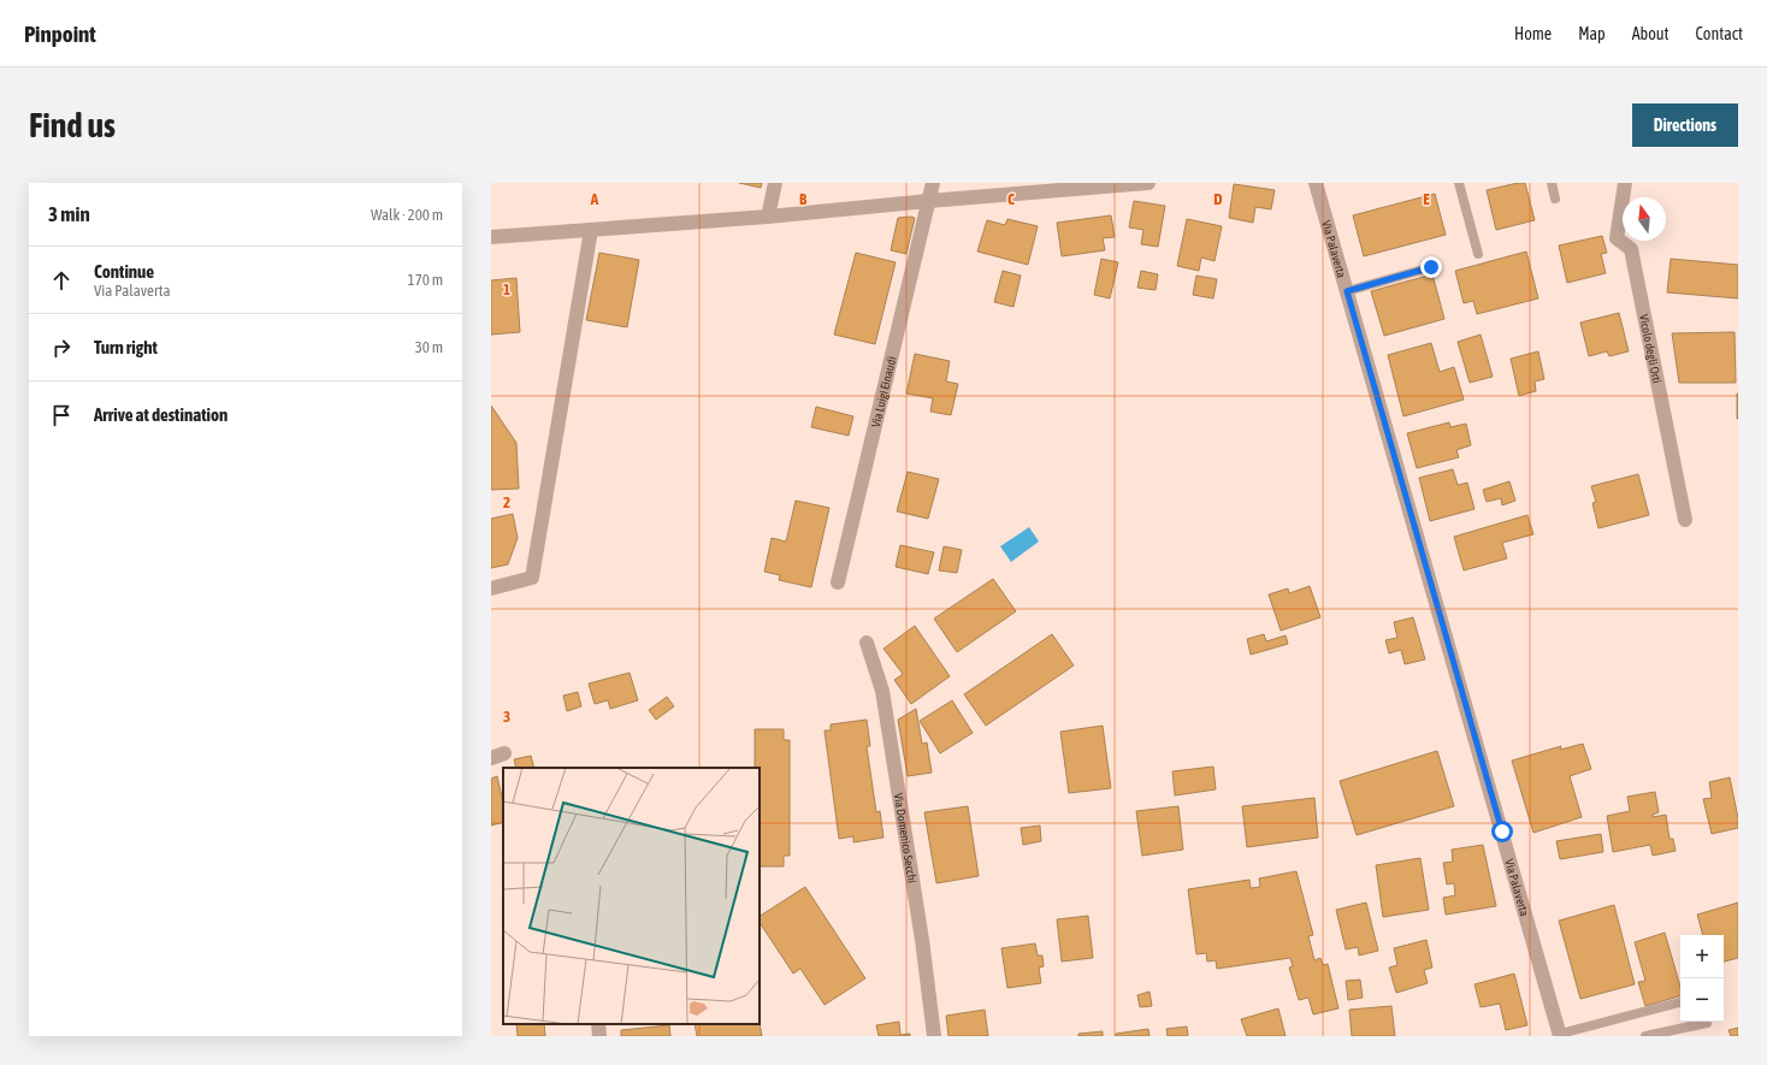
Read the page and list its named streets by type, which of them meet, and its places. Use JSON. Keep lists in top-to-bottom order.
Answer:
{
  "streets": {
    "street": [
      "Via Palaverta",
      "Vicolo degli Orti",
      "Via Luigi Einaudi",
      "Via Domenico Secchi"
    ]
  },
  "north": "top",
  "page": {
    "header": "Pinpoint",
    "nav": [
      "Home",
      "Map",
      "About",
      "Contact"
    ],
    "buttons": "Directions",
    "title": "Find us",
    "heading": ["3 min", "Walk · 200 m"],
    "list": [
      ["Continue", "Via Palaverta", "170 m"],
      ["Turn right", "30 m"],
      "Arrive at destination"
    ],
    "map_buttons": ["+", "−"]
  },
  "grid": {
    "columns": [
      "A",
      "B",
      "C",
      "D",
      "E"
    ],
    "rows": ["1", "2", "3"]
  }
}
